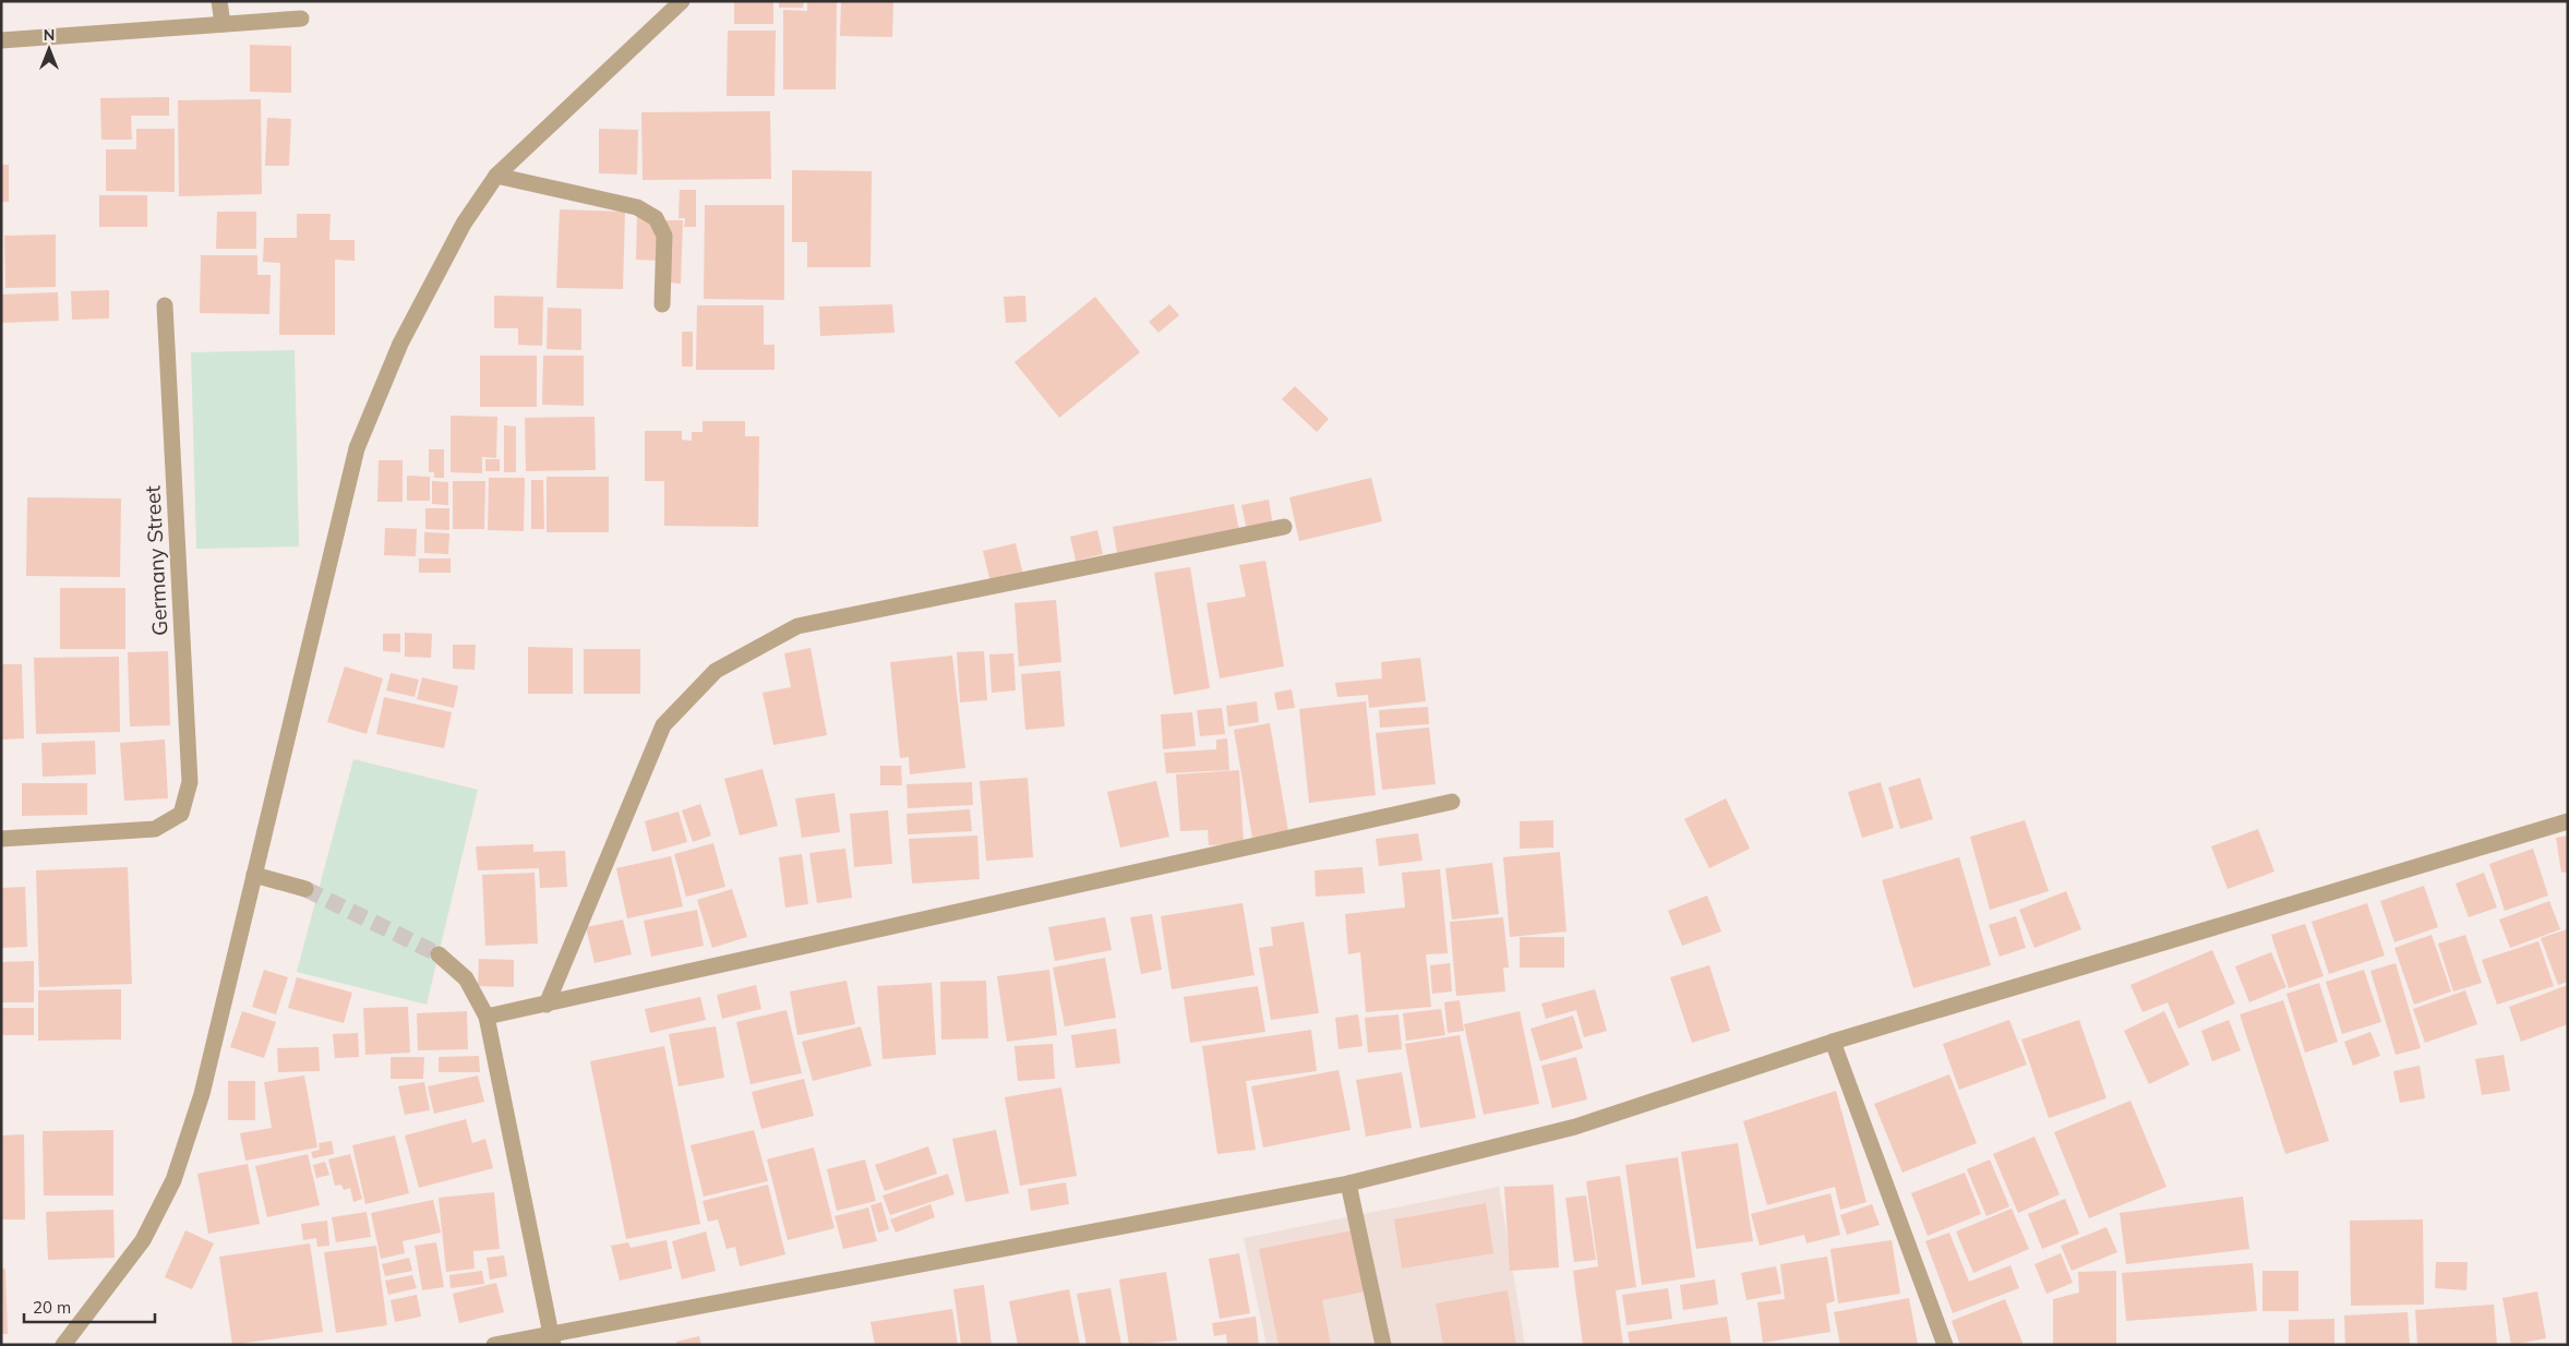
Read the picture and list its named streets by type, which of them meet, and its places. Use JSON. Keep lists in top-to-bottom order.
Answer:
{
  "streets": {
    "street": ["Germany Street"]
  },
  "scale_bar": "20 m",
  "north": "top"
}
